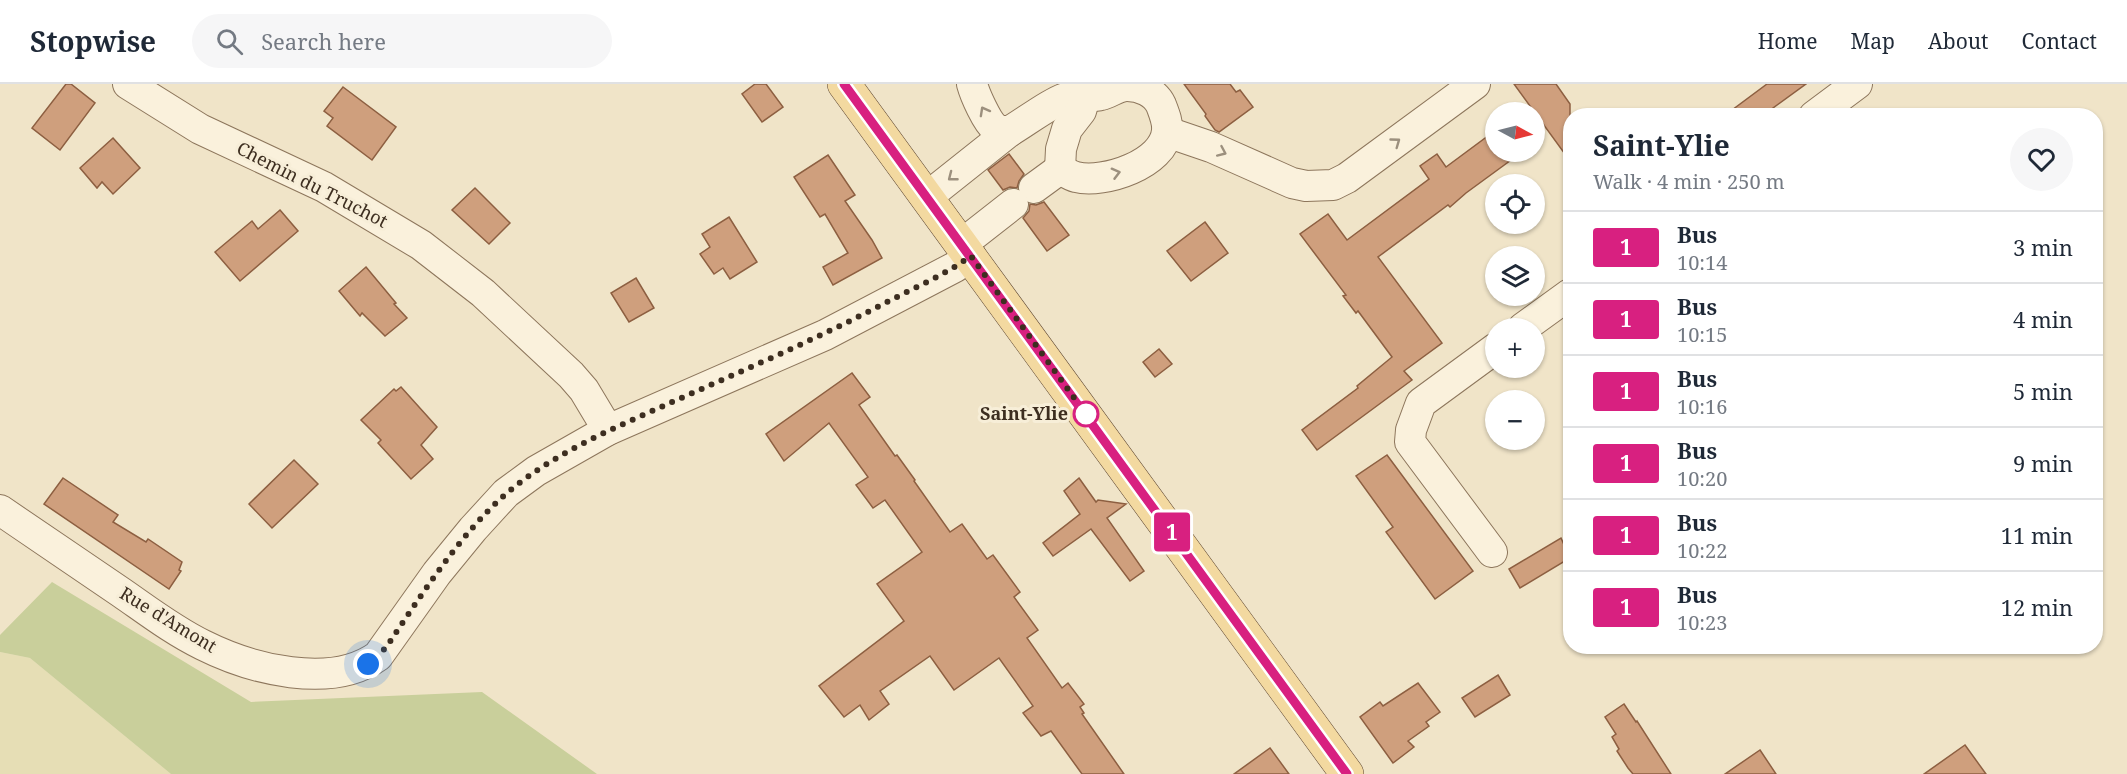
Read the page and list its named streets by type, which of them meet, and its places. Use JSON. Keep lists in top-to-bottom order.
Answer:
{
  "streets": {
    "street": ["Chemin du Truchot", "Rue d'Amont"]
  },
  "crossings": [
    ["Chemin du Truchot", "Rue d'Amont"]
  ],
  "places": ["Saint-Ylie"],
  "lines": ["bus line 1"],
  "north": "right",
  "page": {
    "header": "Stopwise",
    "search": "Search here",
    "nav": [
      "Home",
      "Map",
      "About",
      "Contact"
    ],
    "on_map": "1",
    "map_buttons": ["+", "−"],
    "heading": ["Saint-Ylie", "Walk · 4 min · 250 m"],
    "list": [
      {
        "mark": "1",
        "name": "Bus",
        "note": "10:14",
        "value": "3 min"
      },
      {
        "mark": "1",
        "name": "Bus",
        "note": "10:15",
        "value": "4 min"
      },
      {
        "mark": "1",
        "name": "Bus",
        "note": "10:16",
        "value": "5 min"
      },
      {
        "mark": "1",
        "name": "Bus",
        "note": "10:20",
        "value": "9 min"
      },
      {
        "mark": "1",
        "name": "Bus",
        "note": "10:22",
        "value": "11 min"
      },
      {
        "mark": "1",
        "name": "Bus",
        "note": "10:23",
        "value": "12 min"
      }
    ]
  }
}
